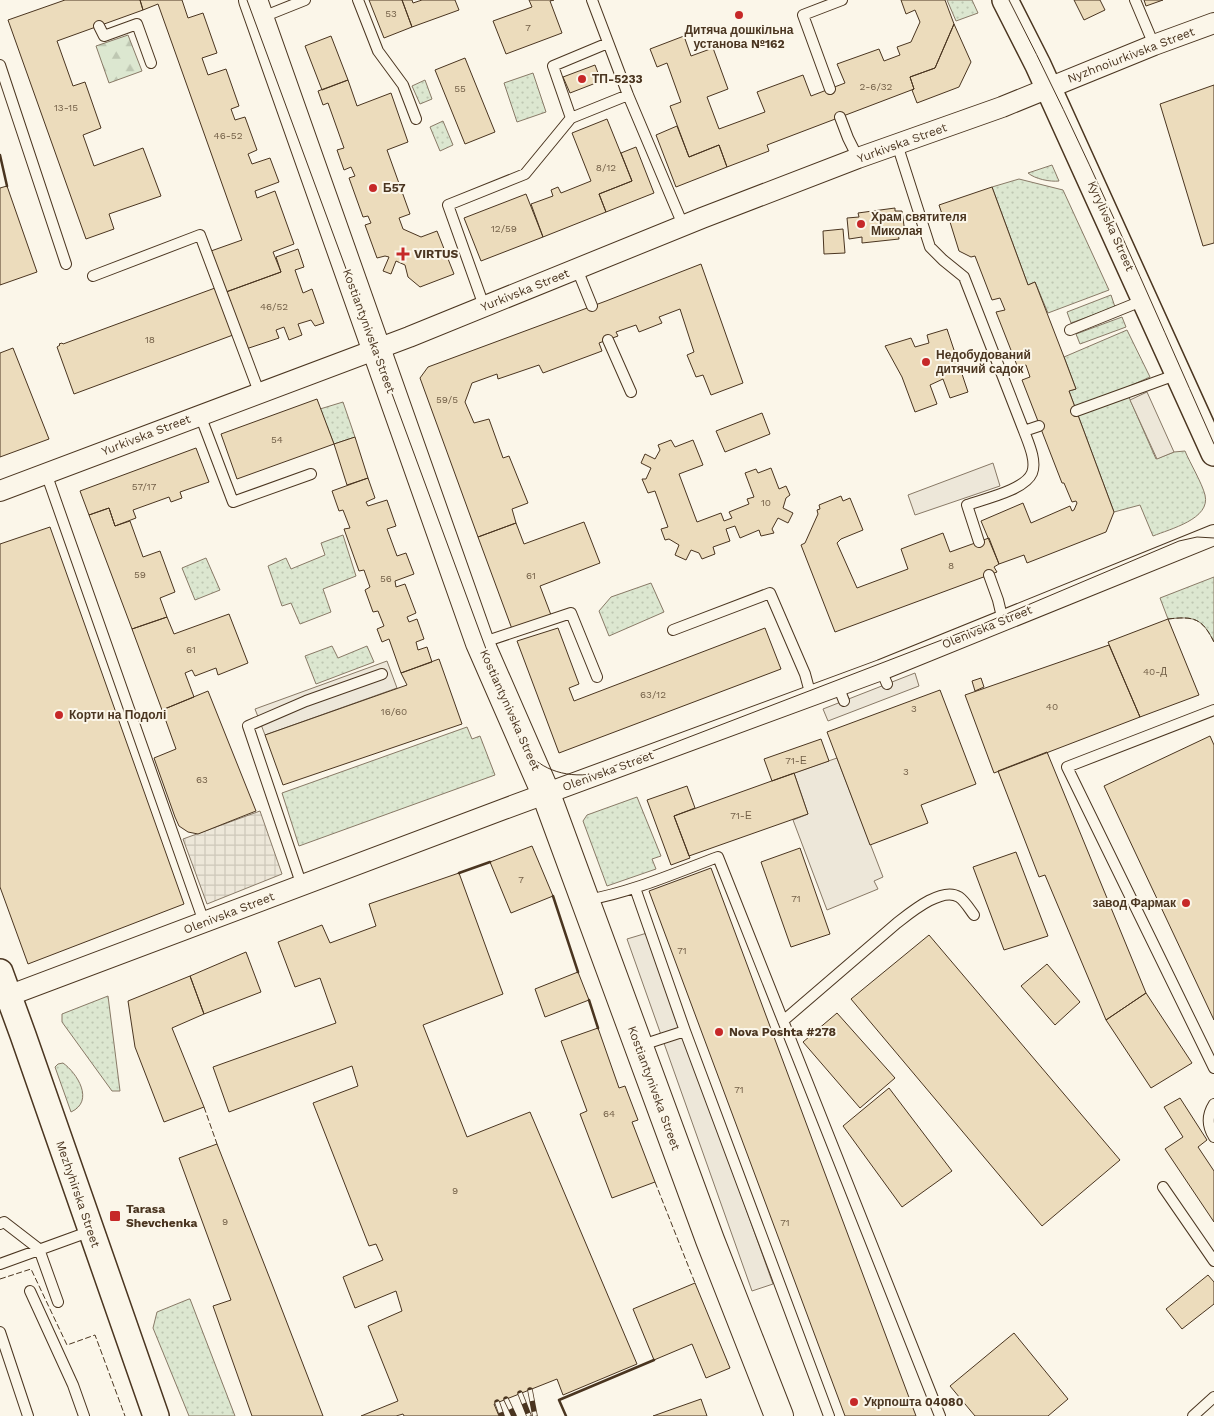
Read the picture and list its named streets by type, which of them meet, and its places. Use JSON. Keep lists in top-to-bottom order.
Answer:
{
  "streets": {
    "main road": ["Kostiantynivska Street"],
    "street": [
      "Nyzhnoiurkivska Street",
      "Yurkivska Street",
      "Kyrylivska Street",
      "Olenivska Street",
      "Mezhyhirska Street"
    ]
  },
  "crossings": [
    ["Nyzhnoiurkivska Street", "Yurkivska Street"],
    ["Nyzhnoiurkivska Street", "Kyrylivska Street"],
    ["Yurkivska Street", "Kyrylivska Street"],
    ["Yurkivska Street", "Kostiantynivska Street"],
    ["Kostiantynivska Street", "Olenivska Street"],
    ["Olenivska Street", "Mezhyhirska Street"]
  ],
  "places": {
    "other": [
      "Дитяча дошкільна установа №162",
      "ТП-5233",
      "Б57",
      "Храм святителя Миколая",
      "Недобудований дитячий садок",
      "Корти на Подолі",
      "завод Фармак",
      "Nova Poshta #278",
      "Укрпошта 04080"
    ],
    "health": ["VIRTUS"],
    "transit": ["Tarasa Shevchenka"]
  },
  "house_numbers": [
    "53",
    "7",
    "2-6/32",
    "55",
    "13-15",
    "46-52",
    "8/12",
    "12/59",
    "46/52",
    "18",
    "59/5",
    "54",
    "57/17",
    "10",
    "8",
    "59",
    "61",
    "56",
    "61",
    "40-Д",
    "63/12",
    "40",
    "3",
    "16/60",
    "71-Е",
    "3",
    "63",
    "71-Е",
    "7",
    "71",
    "71",
    "71",
    "64",
    "9",
    "9",
    "71"
  ]
}
